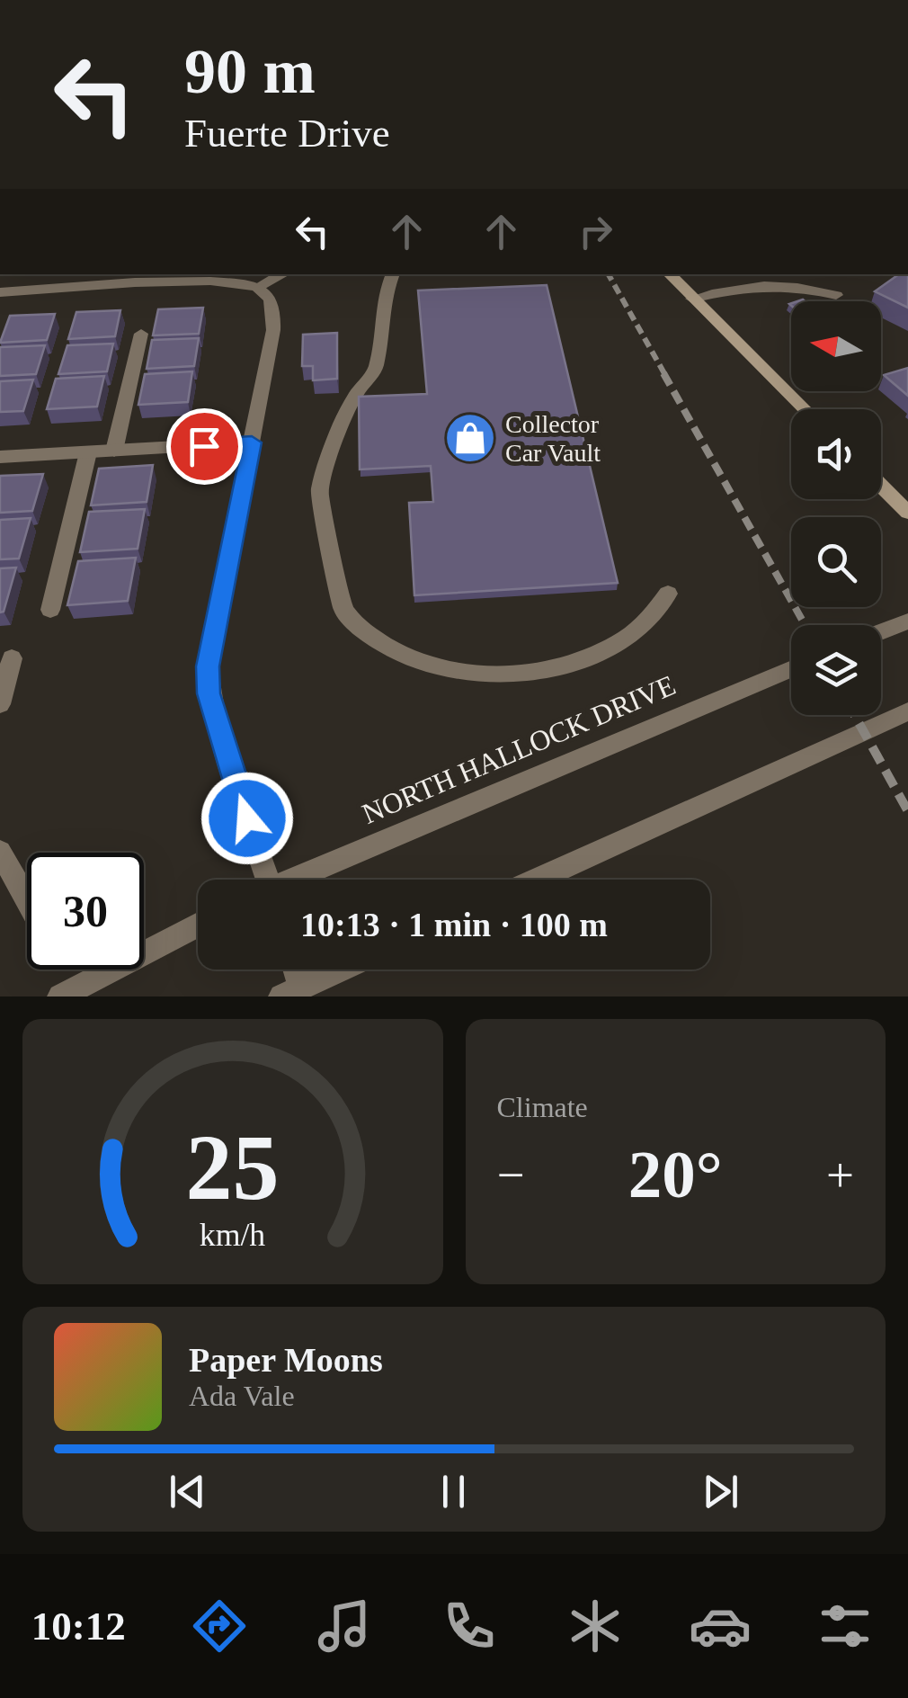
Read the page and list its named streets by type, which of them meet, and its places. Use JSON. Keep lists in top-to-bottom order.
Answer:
{
  "streets": {
    "street": ["NORTH HALLOCK DRIVE"]
  },
  "places": {
    "shop": ["Collector Car Vault"]
  },
  "north": "left",
  "page": {
    "turn": ["90 m", "Fuerte Drive"],
    "limit": "30",
    "trip": "10:13 · 1 min · 100 m",
    "tile": "Climate",
    "heat": ["−", "20°", "+"],
    "song": ["Paper Moons", "Ada Vale"],
    "tabs": "10:12",
    "gauge": ["25", "km/h"]
  }
}
